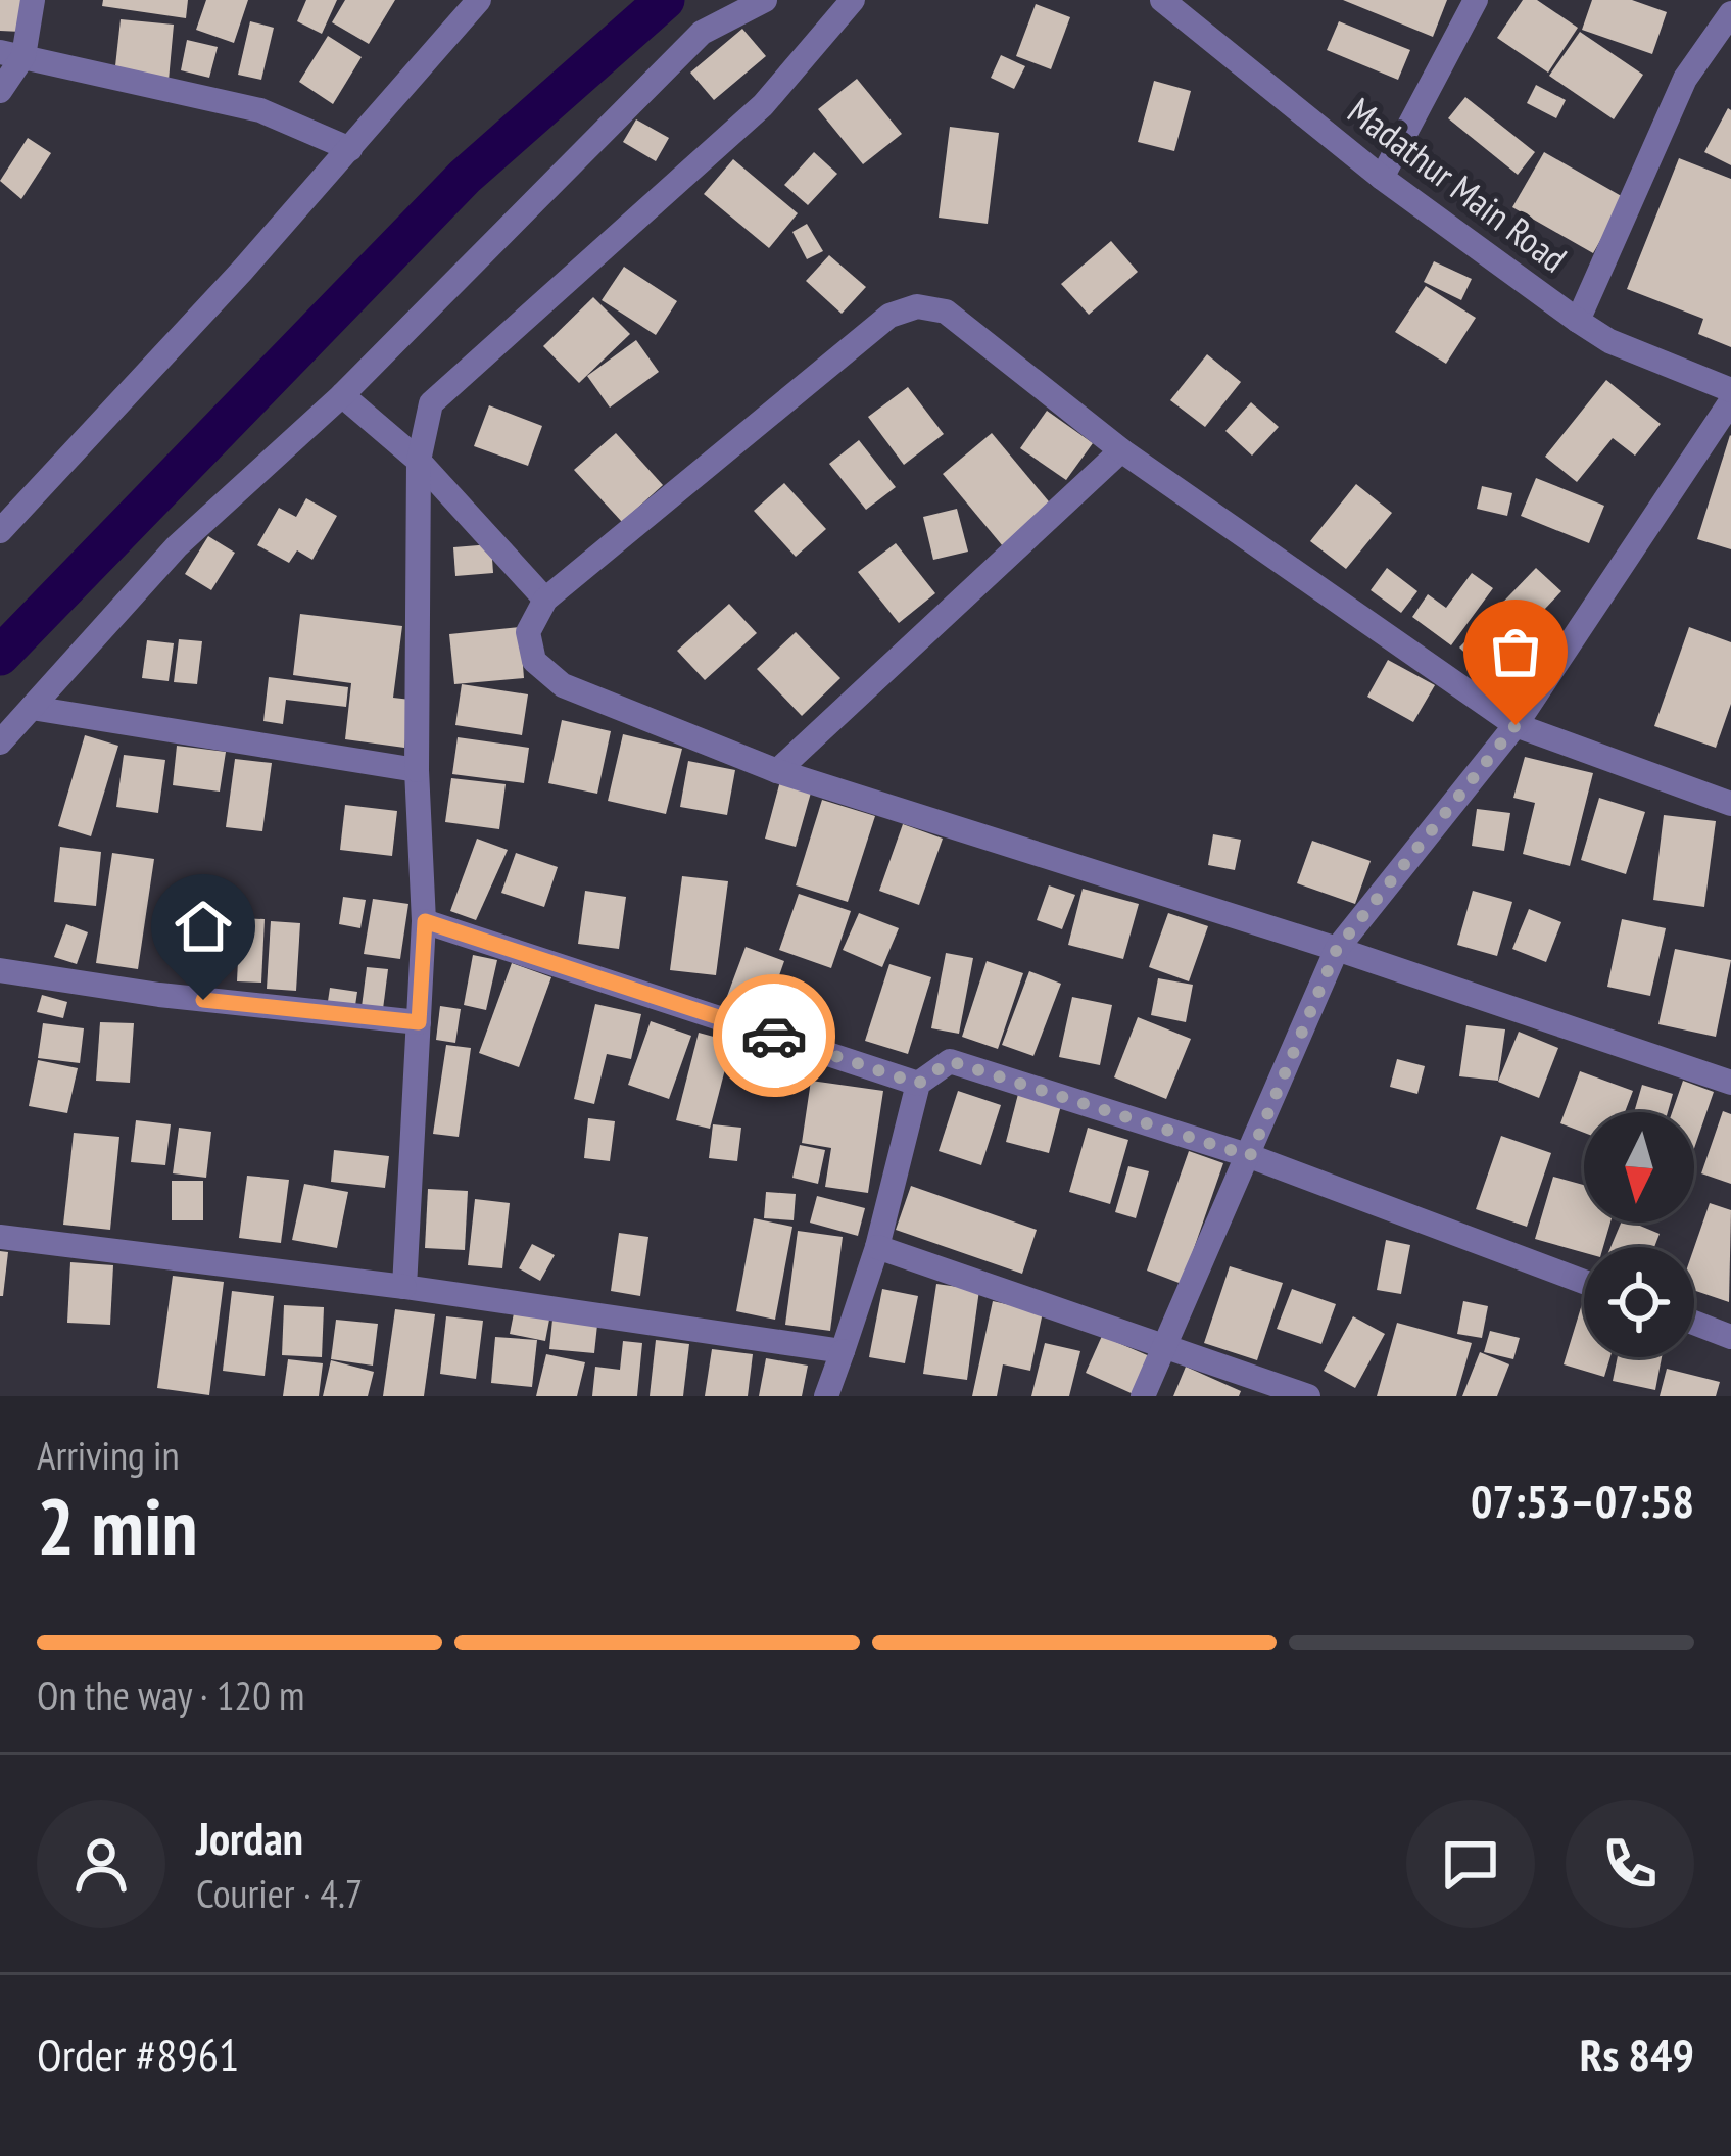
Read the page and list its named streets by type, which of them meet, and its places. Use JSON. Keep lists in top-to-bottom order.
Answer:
{
  "streets": {
    "street": ["Madathur Main Road"]
  },
  "north": "bottom",
  "page": {
    "heading": ["2 min", "Arriving in", "07:53–07:58"],
    "panel": [
      "Jordan",
      "Courier · 4.7",
      "Order #8961",
      "Rs 849"
    ],
    "bar": "On the way · 120 m"
  }
}
